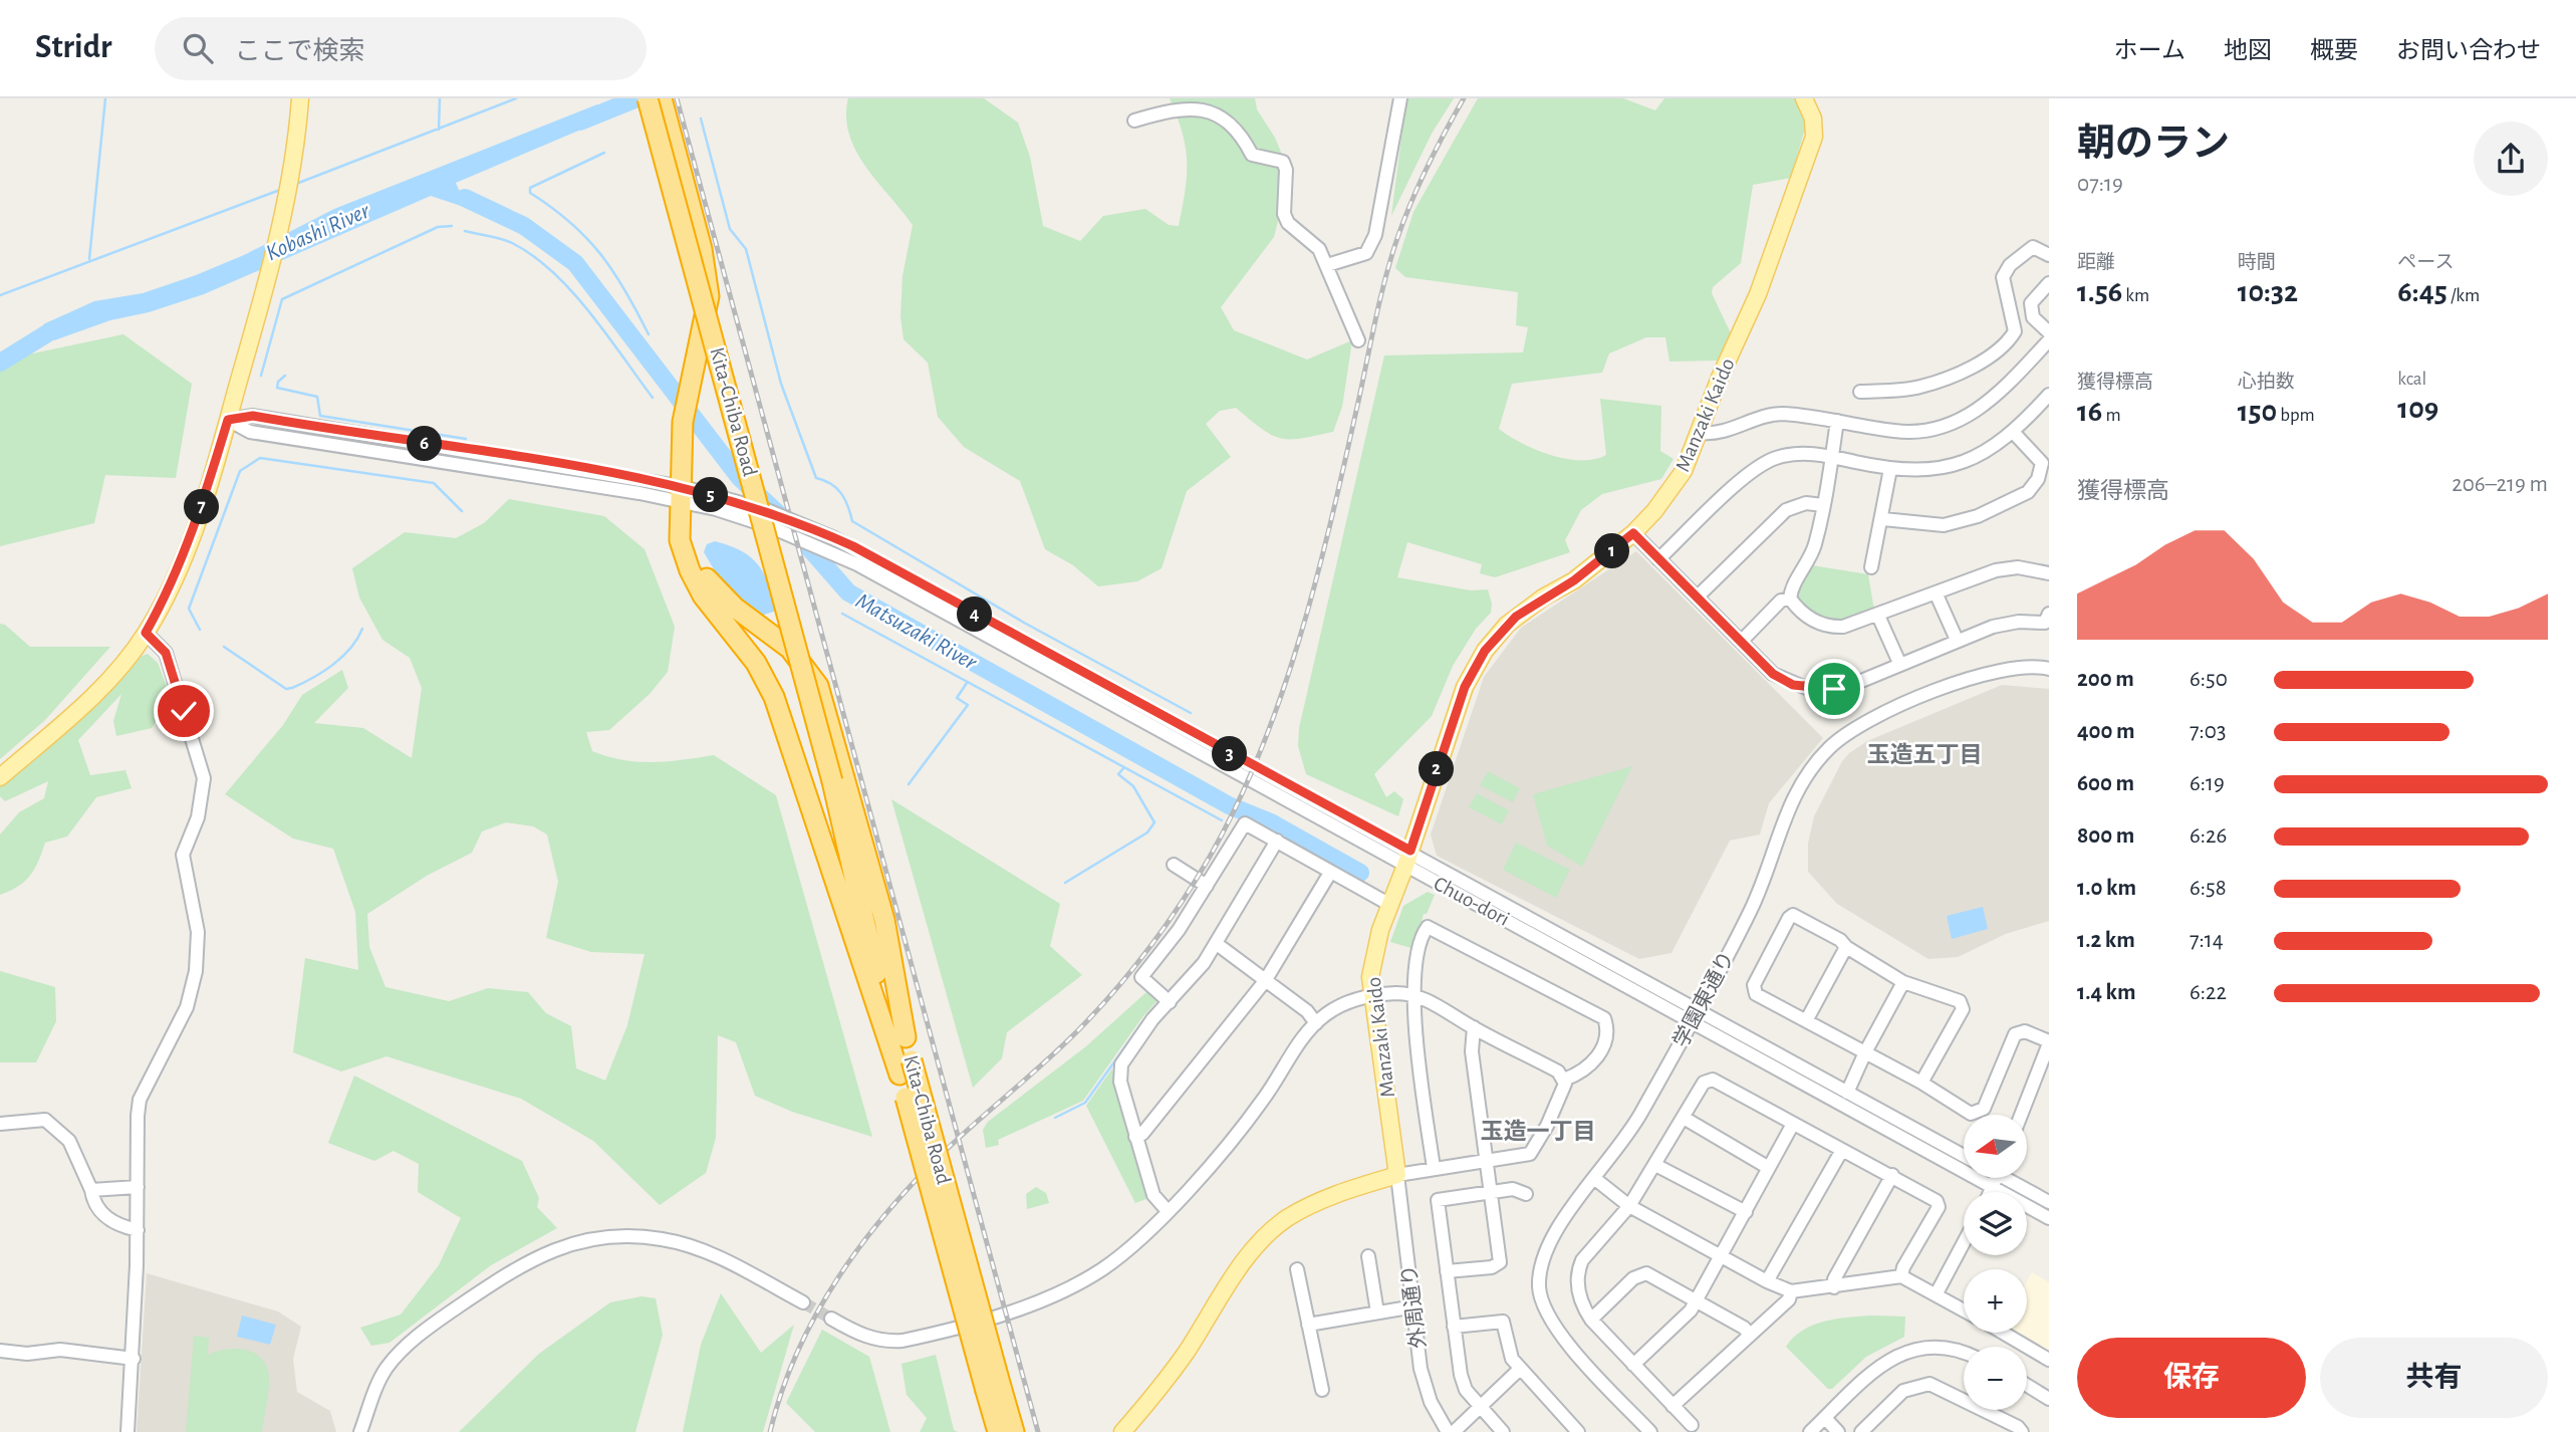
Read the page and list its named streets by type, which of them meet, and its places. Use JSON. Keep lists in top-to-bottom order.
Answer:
{
  "streets": {
    "highway": ["Kita-Chiba Road"],
    "main road": ["Manzaki Kaido"],
    "street": ["Chuo-dori", "学園東通り", "外周通り"]
  },
  "crossings": [
    ["Manzaki Kaido", "Chuo-dori"],
    ["Manzaki Kaido", "外周通り"],
    ["Chuo-dori", "学園東通り"]
  ],
  "districts": ["玉造五丁目", "玉造一丁目"],
  "water": ["Kobashi River", "Matsuzaki River"],
  "north": "left",
  "page": {
    "header": "Stridr",
    "search": "ここで検索",
    "nav": [
      "ホーム",
      "地図",
      "概要",
      "お問い合わせ"
    ],
    "heading": ["朝のラン", "07:19"],
    "stats": [
      ["距離", "1.56 km"],
      ["時間", "10:32"],
      ["ペース", "6:45 /km"],
      ["獲得標高", "16 m"],
      ["心拍数", "150 bpm"],
      ["kcal", "109"]
    ],
    "pins": [
      "6",
      "5",
      "7",
      "1",
      "4",
      "3",
      "2"
    ],
    "chart": ["獲得標高", "206–219 m"],
    "list": [
      {
        "name": "200 m",
        "note": "6:50"
      },
      {
        "name": "400 m",
        "note": "7:03"
      },
      {
        "name": "600 m",
        "note": "6:19"
      },
      {
        "name": "800 m",
        "note": "6:26"
      },
      {
        "name": "1.0 km",
        "note": "6:58"
      },
      {
        "name": "1.2 km",
        "note": "7:14"
      },
      {
        "name": "1.4 km",
        "note": "6:22"
      }
    ],
    "map_buttons": ["+", "−"],
    "buttons": ["保存", "共有"]
  }
}
